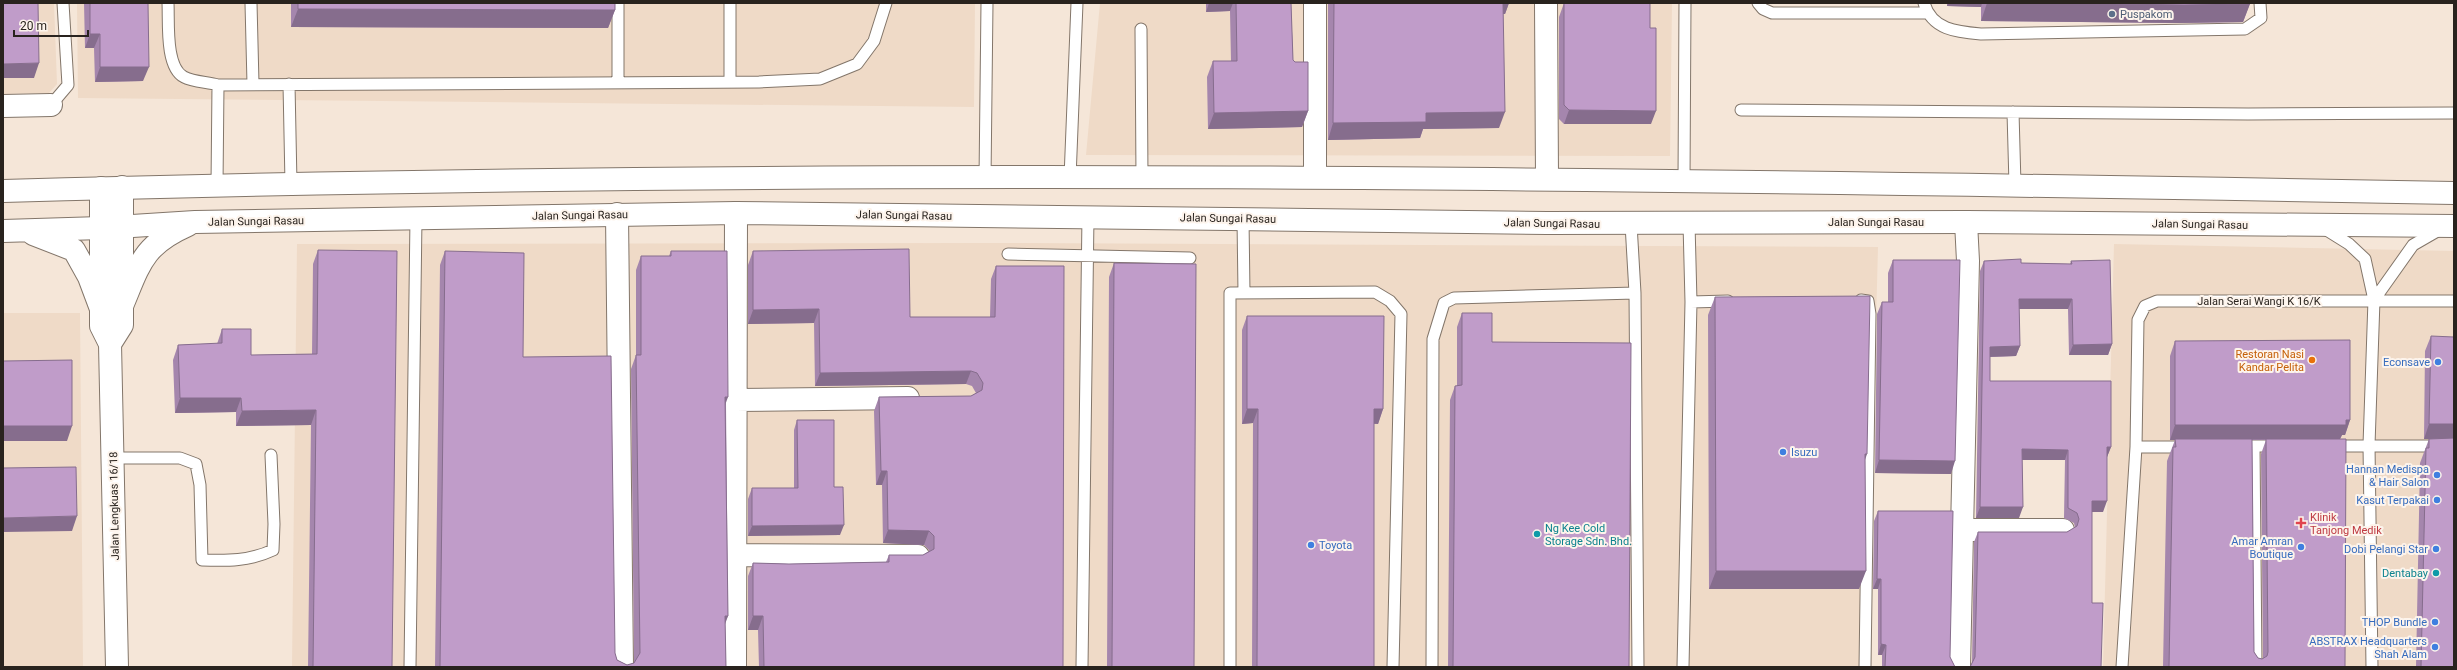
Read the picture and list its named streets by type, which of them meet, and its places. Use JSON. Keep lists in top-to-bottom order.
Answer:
{
  "streets": {
    "main road": ["Jalan Sungai Rasau", "Jalan Lengkuas 16/18"],
    "lane": ["Jalan Serai Wangi K 16/K"]
  },
  "crossings": [
    ["Jalan Sungai Rasau", "Jalan Lengkuas 16/18"]
  ],
  "places": {
    "other": [
      "Puspakom",
      "Restoran Nasi Kandar Pelita",
      "Econsave",
      "Isuzu",
      "Hannan Medispa & Hair Salon",
      "Kasut Terpakai",
      "Ng Kee Cold Storage Sdn. Bhd.",
      "Toyota",
      "Amar Amran Boutique",
      "Dobi Pelangi Star",
      "Dentabay",
      "THOP Bundle",
      "ABSTRAX Headquarters Shah Alam"
    ],
    "health": ["Klinik Tanjong Medik"]
  },
  "scale_bar": "20 m"
}
